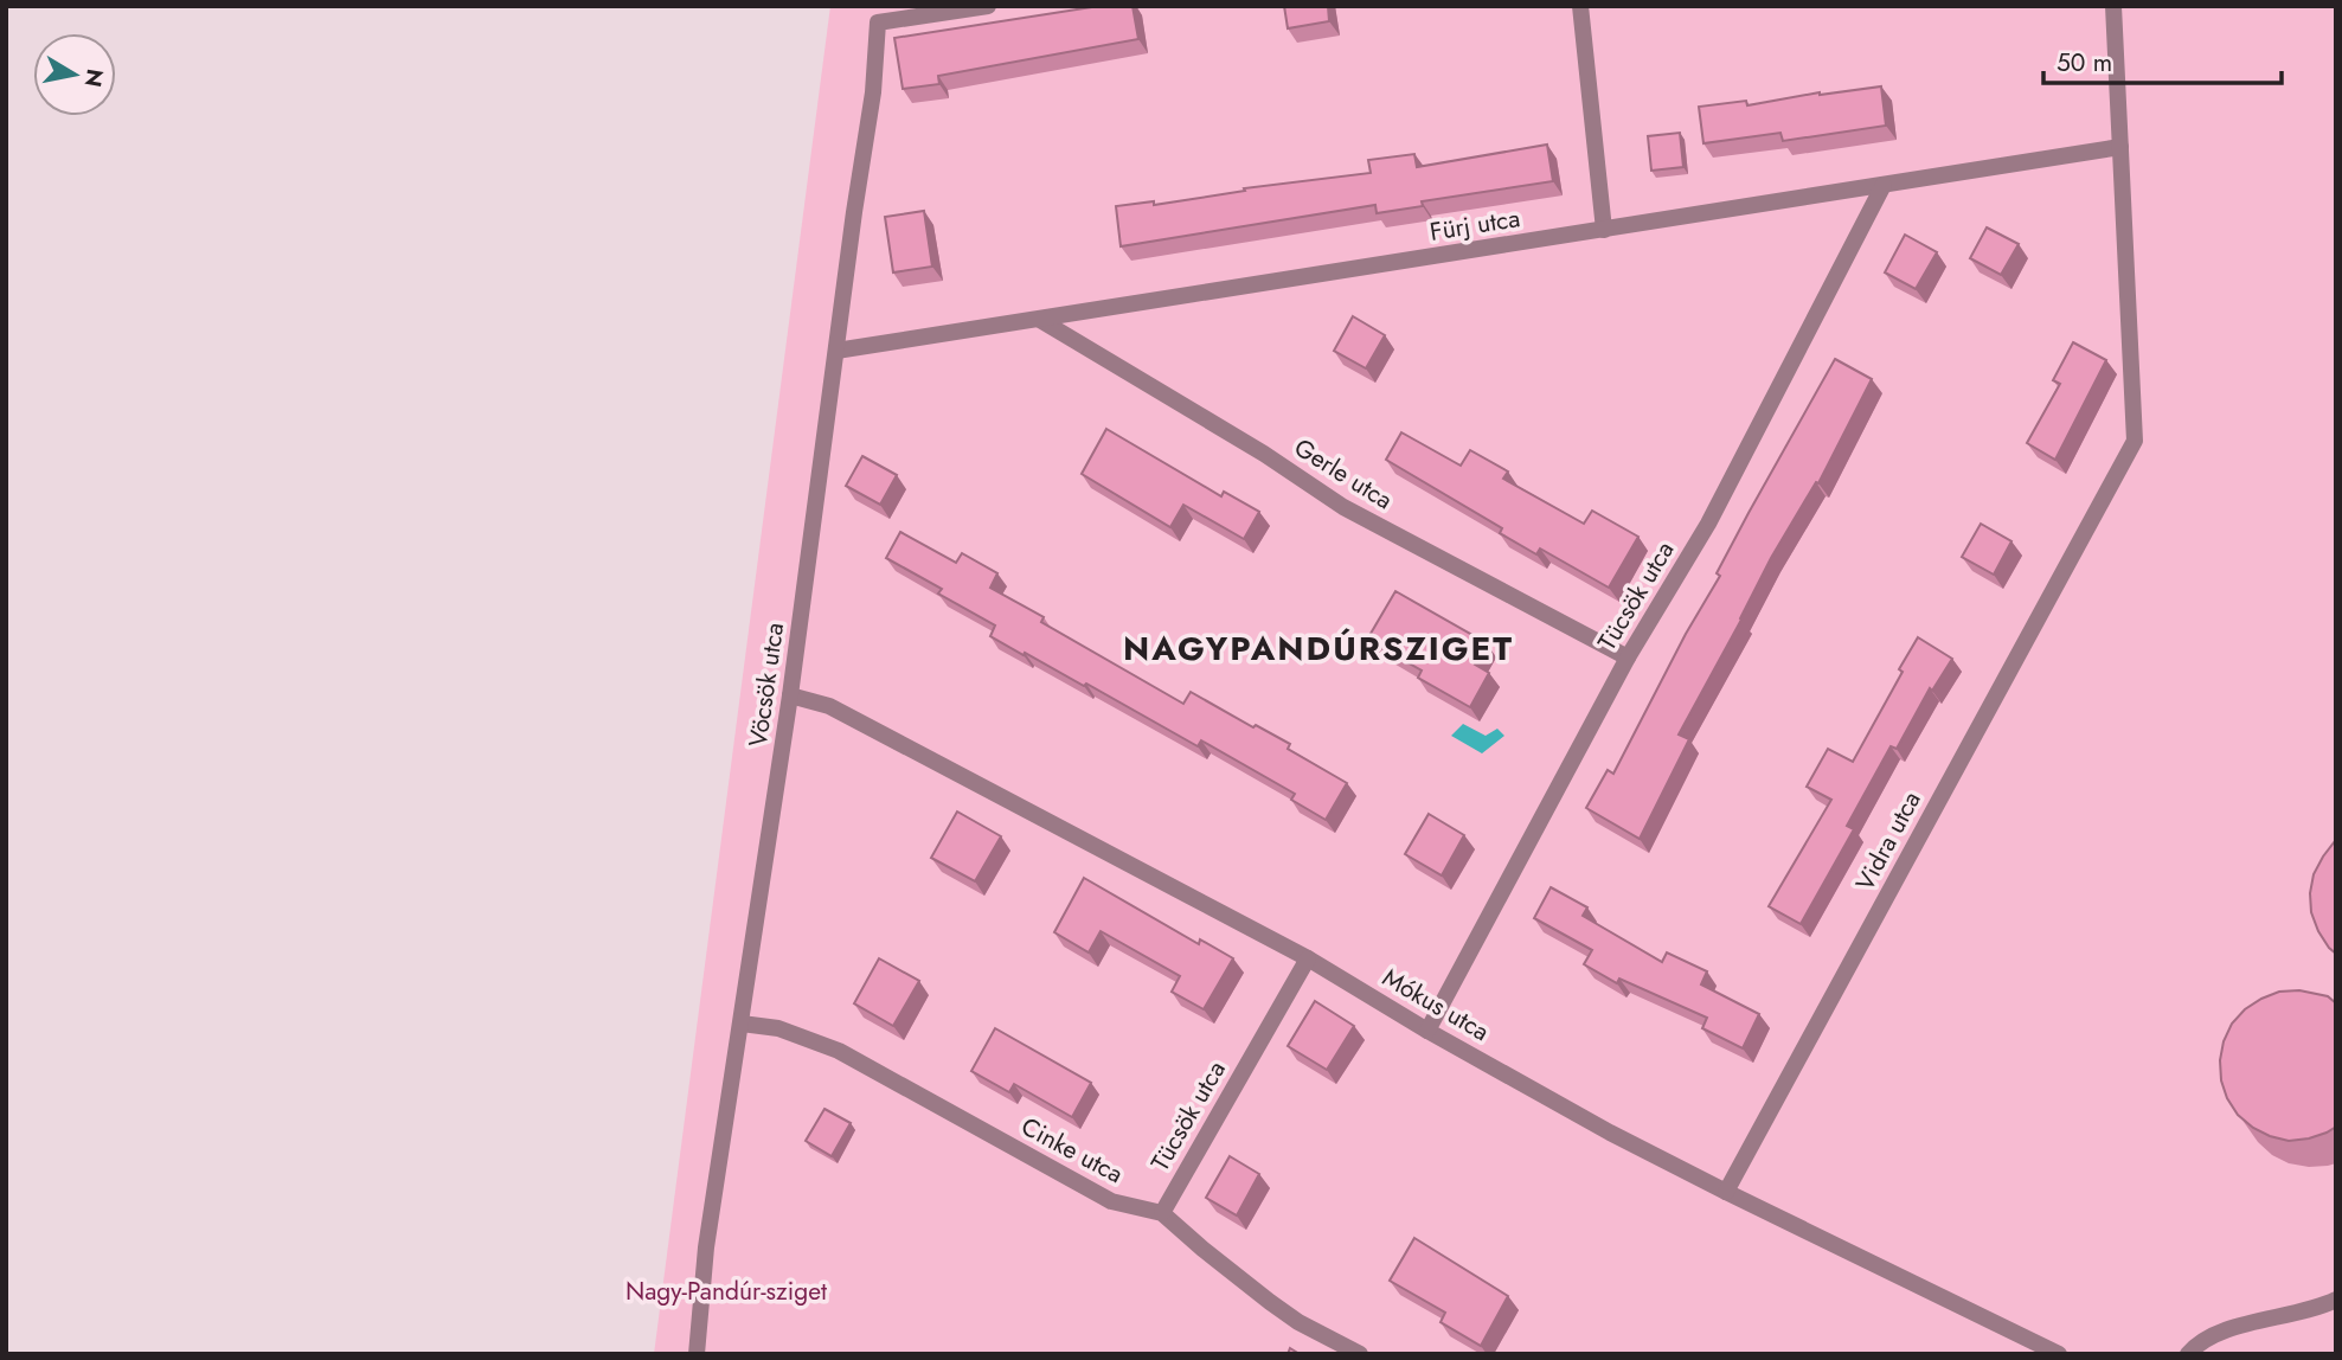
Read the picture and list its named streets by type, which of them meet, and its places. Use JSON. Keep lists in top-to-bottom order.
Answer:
{
  "streets": {
    "street": [
      "Fürj utca",
      "Gerle utca",
      "Tücsök utca",
      "Vöcsök utca",
      "Vidra utca",
      "Mókus utca",
      "Cinke utca"
    ]
  },
  "crossings": [
    ["Fürj utca", "Gerle utca"],
    ["Fürj utca", "Tücsök utca"],
    ["Fürj utca", "Vöcsök utca"],
    ["Fürj utca", "Vidra utca"],
    ["Gerle utca", "Tücsök utca"],
    ["Tücsök utca", "Mókus utca"],
    ["Tücsök utca", "Cinke utca"],
    ["Vöcsök utca", "Mókus utca"],
    ["Vöcsök utca", "Cinke utca"],
    ["Vidra utca", "Mókus utca"]
  ],
  "districts": ["NAGYPANDÚRSZIGET"],
  "parks": ["Nagy-Pandúr-sziget"],
  "scale_bar": "50 m",
  "north": "right"
}
